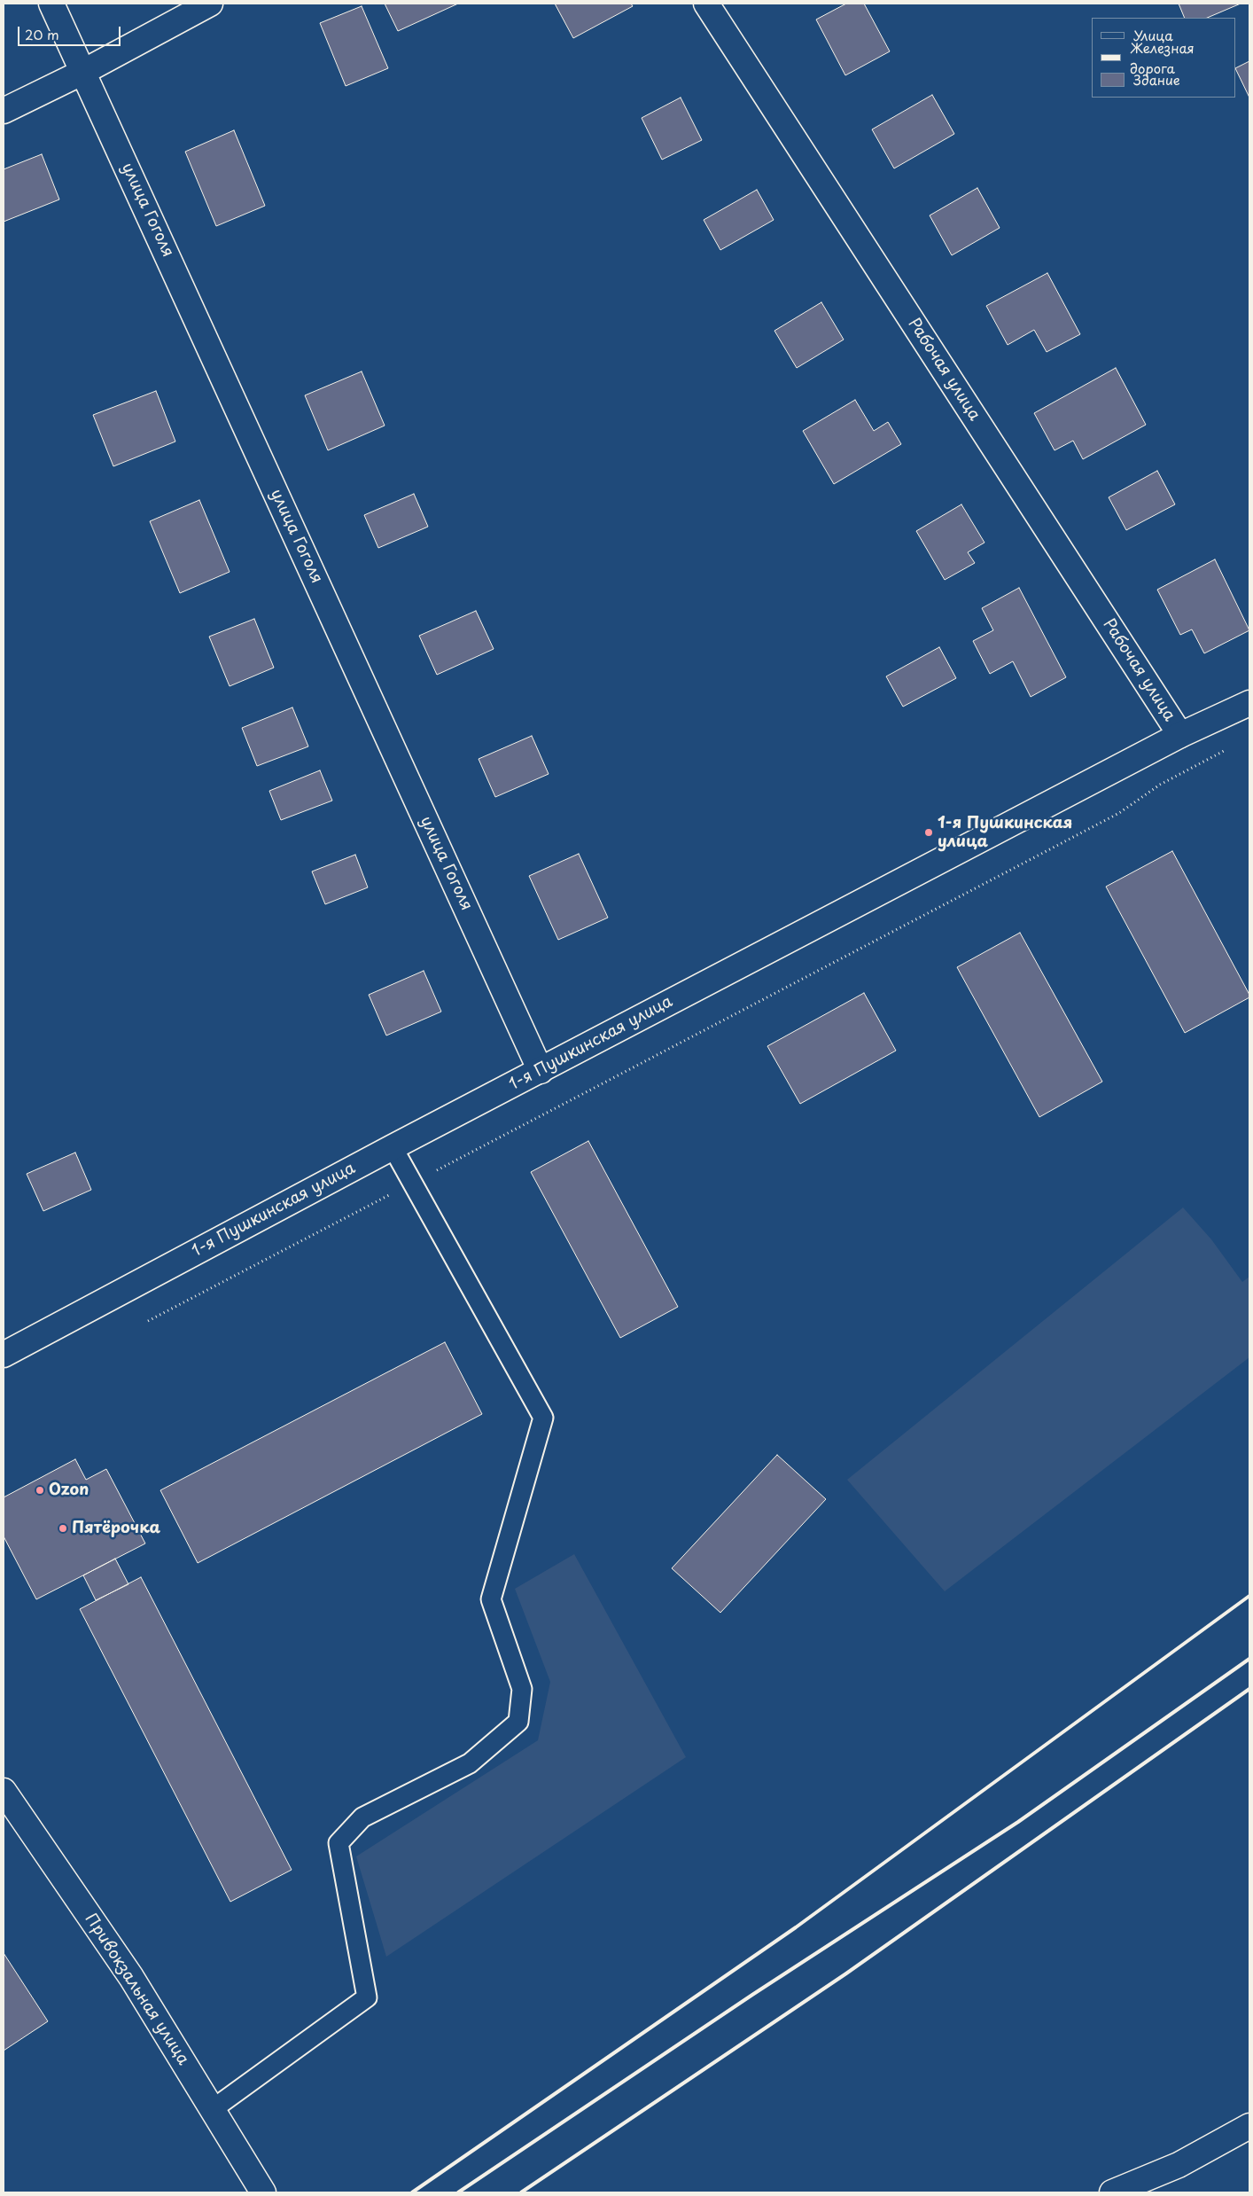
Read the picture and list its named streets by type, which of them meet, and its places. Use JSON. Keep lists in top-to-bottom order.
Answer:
{
  "streets": {
    "street": [
      "улица Гоголя",
      "Рабочая улица",
      "1-я Пушкинская улица",
      "Привокзальная улица"
    ]
  },
  "crossings": [
    ["улица Гоголя", "1-я Пушкинская улица"],
    ["Рабочая улица", "1-я Пушкинская улица"]
  ],
  "places": ["1-я Пушкинская улица", "Ozon", "Пятёрочка"],
  "legend": ["Улица", "Железная дорога", "Здание"],
  "scale_bar": "20 m"
}
